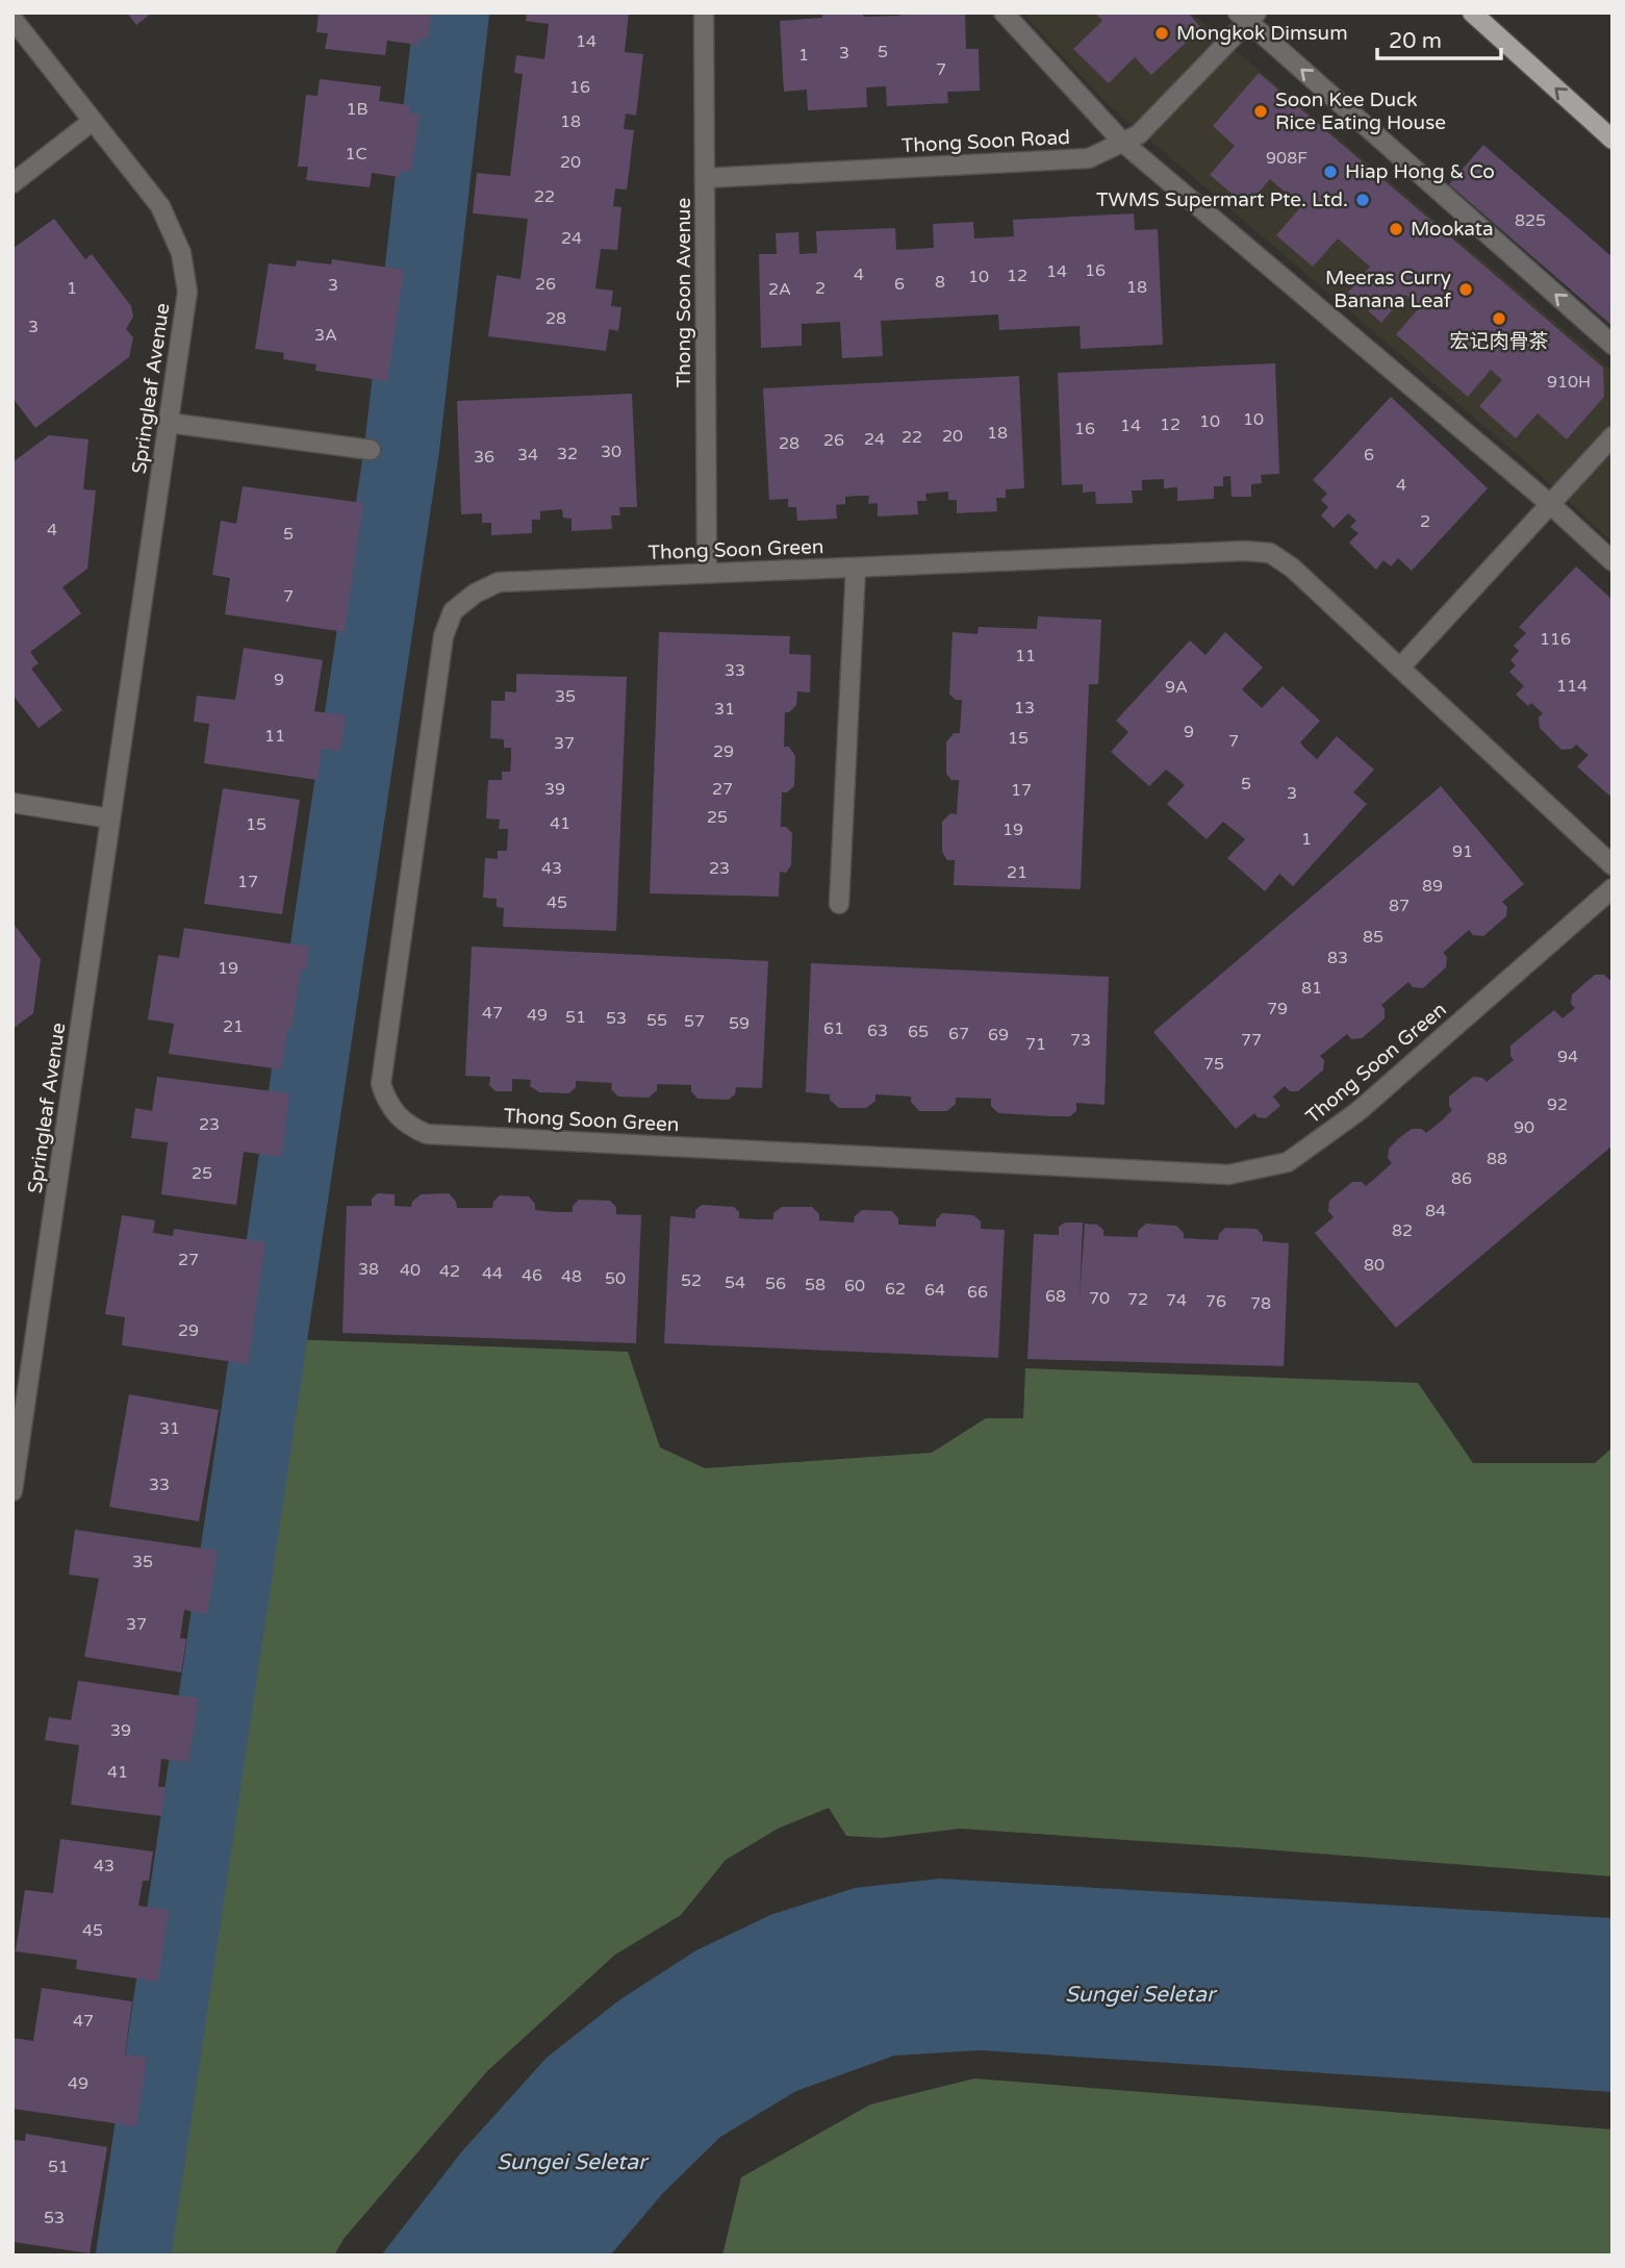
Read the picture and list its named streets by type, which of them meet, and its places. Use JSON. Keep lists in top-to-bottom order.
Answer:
{
  "streets": {
    "street": [
      "Thong Soon Road",
      "Thong Soon Avenue",
      "Springleaf Avenue",
      "Thong Soon Green"
    ]
  },
  "crossings": [
    ["Thong Soon Road", "Thong Soon Avenue"],
    ["Thong Soon Avenue", "Thong Soon Green"]
  ],
  "water": ["Sungei Seletar"],
  "places": [
    "Mongkok Dimsum",
    "Soon Kee Duck Rice Eating House",
    "Hiap Hong & Co",
    "TWMS Supermart Pte. Ltd.",
    "Mookata",
    "Meeras Curry Banana Leaf",
    "宏记肉骨茶"
  ],
  "house_numbers": [
    "14",
    "5",
    "3",
    "1",
    "7",
    "16",
    "1B",
    "18",
    "1C",
    "908F",
    "20",
    "22",
    "825",
    "24",
    "16",
    "14",
    "4",
    "12",
    "10",
    "8",
    "26",
    "6",
    "3",
    "18",
    "1",
    "2",
    "2A",
    "28",
    "3",
    "3A",
    "910H",
    "10",
    "10",
    "12",
    "14",
    "16",
    "18",
    "20",
    "22",
    "24",
    "26",
    "28",
    "30",
    "32",
    "34",
    "6",
    "36",
    "4",
    "2",
    "4",
    "5",
    "7",
    "116",
    "11",
    "33",
    "9",
    "114",
    "9A",
    "35",
    "13",
    "31",
    "9",
    "11",
    "15",
    "7",
    "37",
    "29",
    "5",
    "39",
    "27",
    "17",
    "3",
    "25",
    "41",
    "15",
    "19",
    "1",
    "91",
    "43",
    "23",
    "21",
    "17",
    "89",
    "45",
    "87",
    "85",
    "83",
    "19",
    "81",
    "79",
    "47",
    "49",
    "51",
    "53",
    "55",
    "57",
    "59",
    "21",
    "61",
    "63",
    "65",
    "67",
    "69",
    "73",
    "77",
    "71",
    "94",
    "75",
    "92",
    "23",
    "90",
    "88",
    "25",
    "86",
    "84",
    "82",
    "27",
    "80",
    "38",
    "40",
    "42",
    "44",
    "46",
    "48",
    "50",
    "52",
    "54",
    "56",
    "58",
    "60",
    "62",
    "64",
    "66",
    "68",
    "70",
    "72",
    "74",
    "76",
    "78",
    "29",
    "31",
    "33",
    "35",
    "37",
    "39",
    "41",
    "43",
    "45",
    "47",
    "49",
    "51",
    "53"
  ],
  "scale_bar": "20 m"
}
